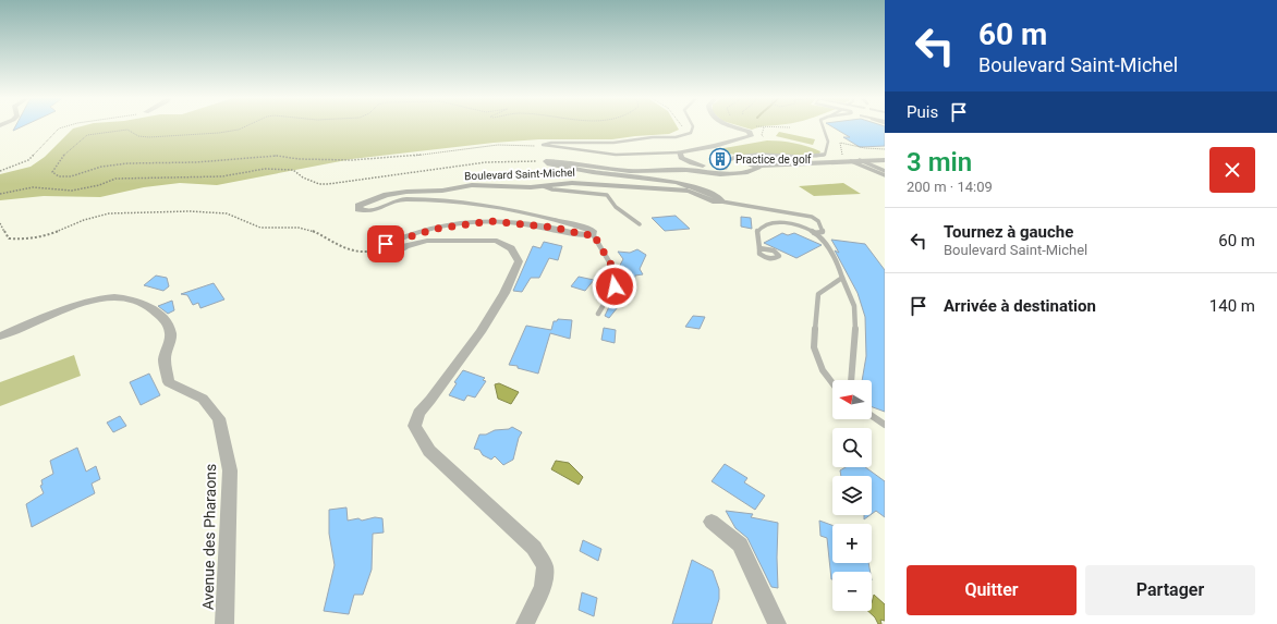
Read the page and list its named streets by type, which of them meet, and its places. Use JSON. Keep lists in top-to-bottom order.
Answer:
{
  "streets": {
    "street": ["Boulevard Saint-Michel", "Avenue des Pharaons"]
  },
  "places": {
    "building": ["Practice de golf"]
  },
  "north": "left",
  "page": {
    "turn": ["60 m", "Boulevard Saint-Michel"],
    "then": "Puis",
    "heading": ["3 min", "200 m · 14:09"],
    "list": [
      {
        "name": "Tournez à gauche",
        "note": "Boulevard Saint-Michel",
        "value": "60 m"
      },
      {
        "name": "Arrivée à destination",
        "value": "140 m"
      }
    ],
    "map_buttons": ["+", "−"],
    "buttons": ["Quitter", "Partager"]
  }
}
